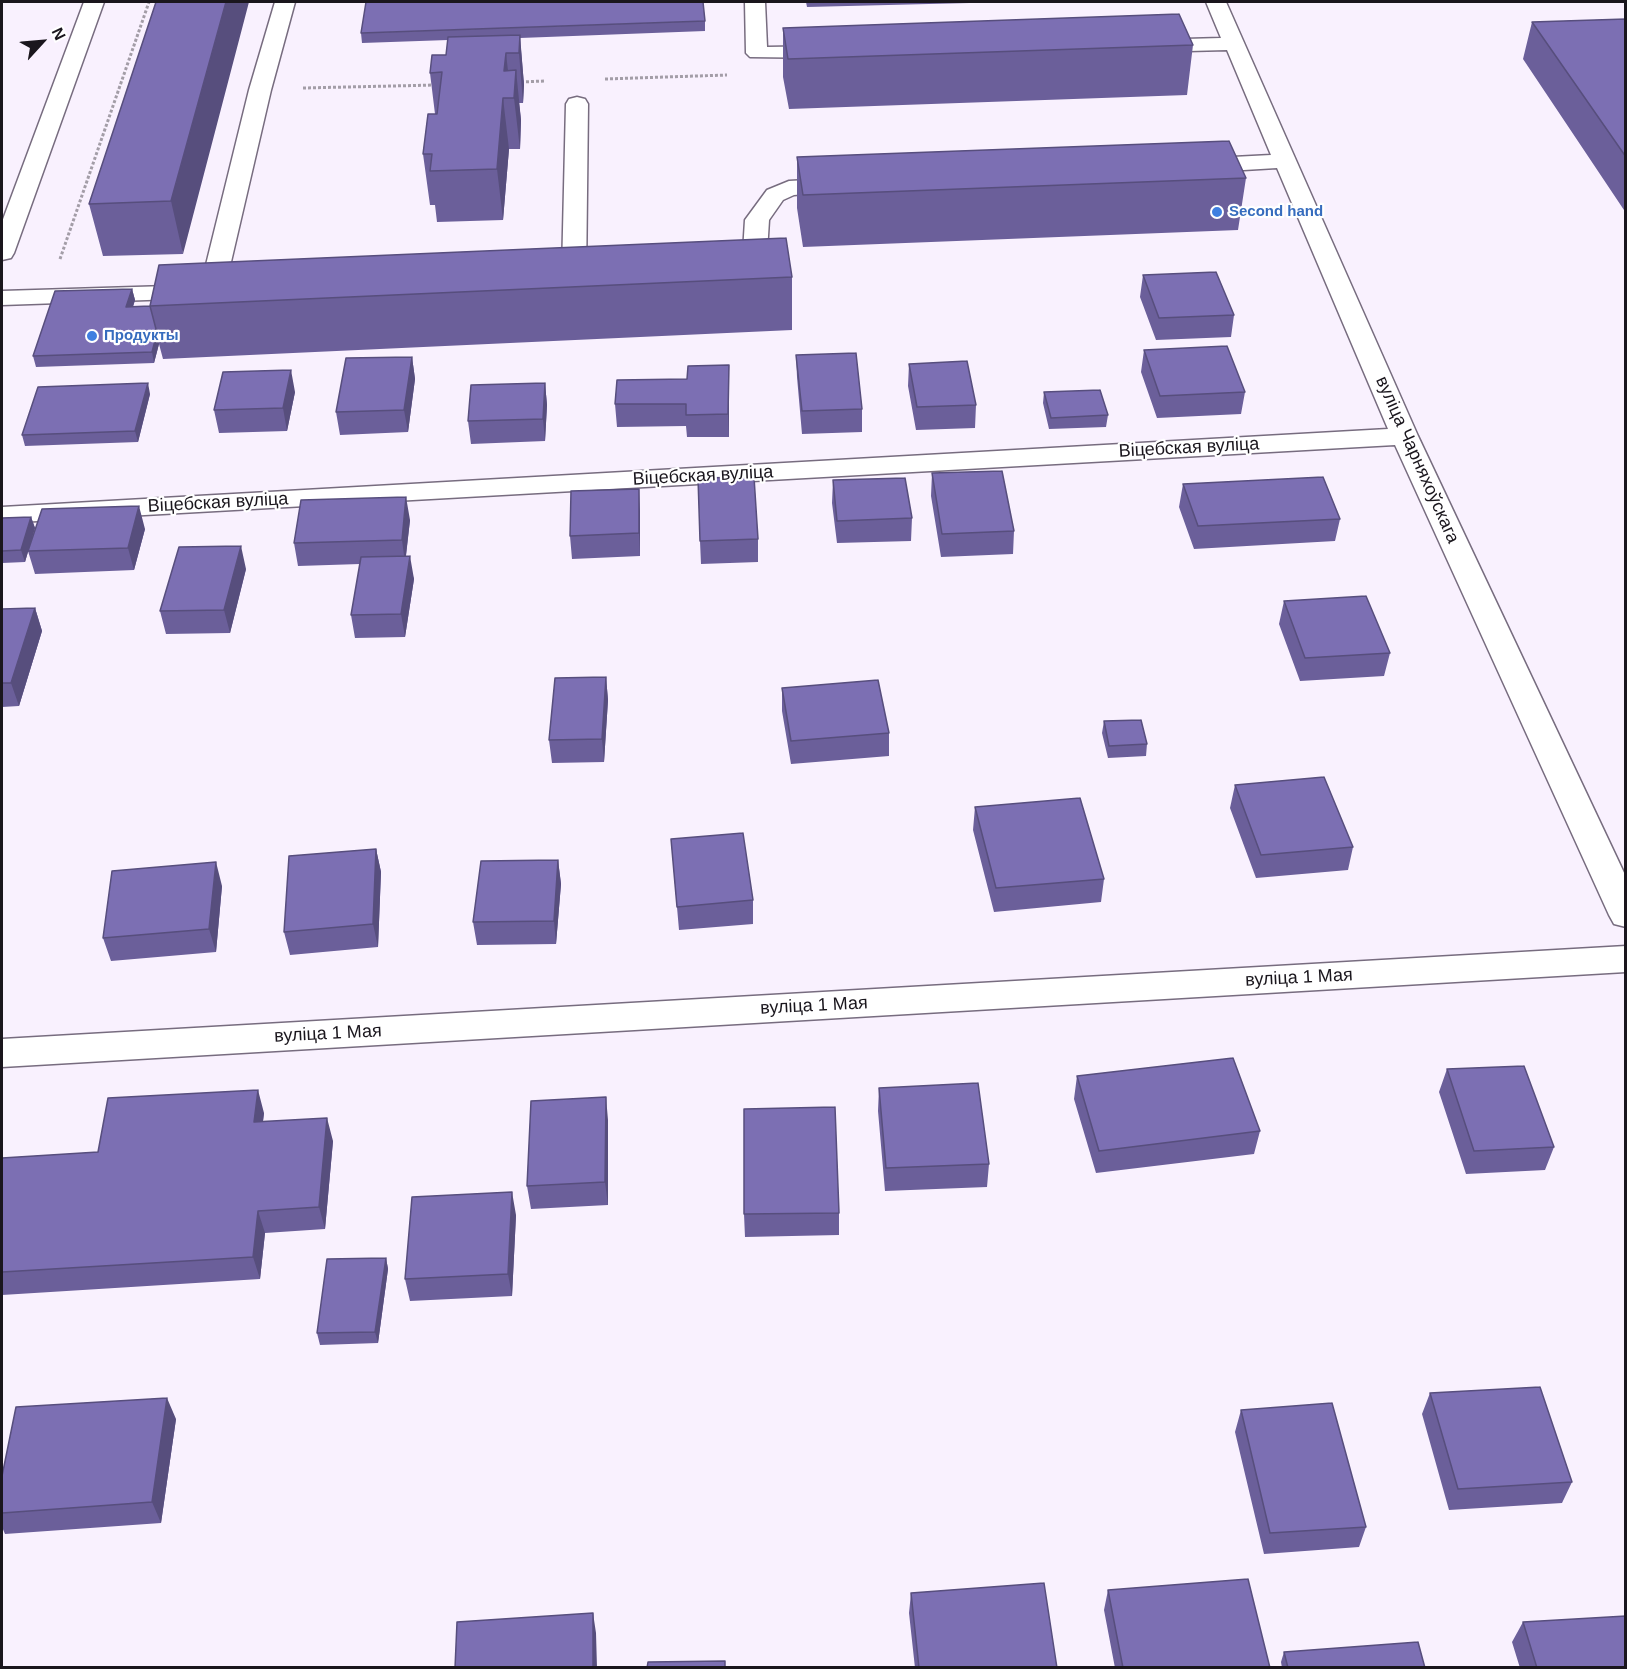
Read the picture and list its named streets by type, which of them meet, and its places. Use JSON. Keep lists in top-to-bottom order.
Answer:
{
  "streets": {
    "street": ["Віцебская вуліца", "вуліца Чарняхоўскага", "вуліца 1 Мая"]
  },
  "crossings": [
    ["Віцебская вуліца", "вуліца Чарняхоўскага"]
  ],
  "places": ["Second hand", "Продукты"],
  "north": "top right"
}
